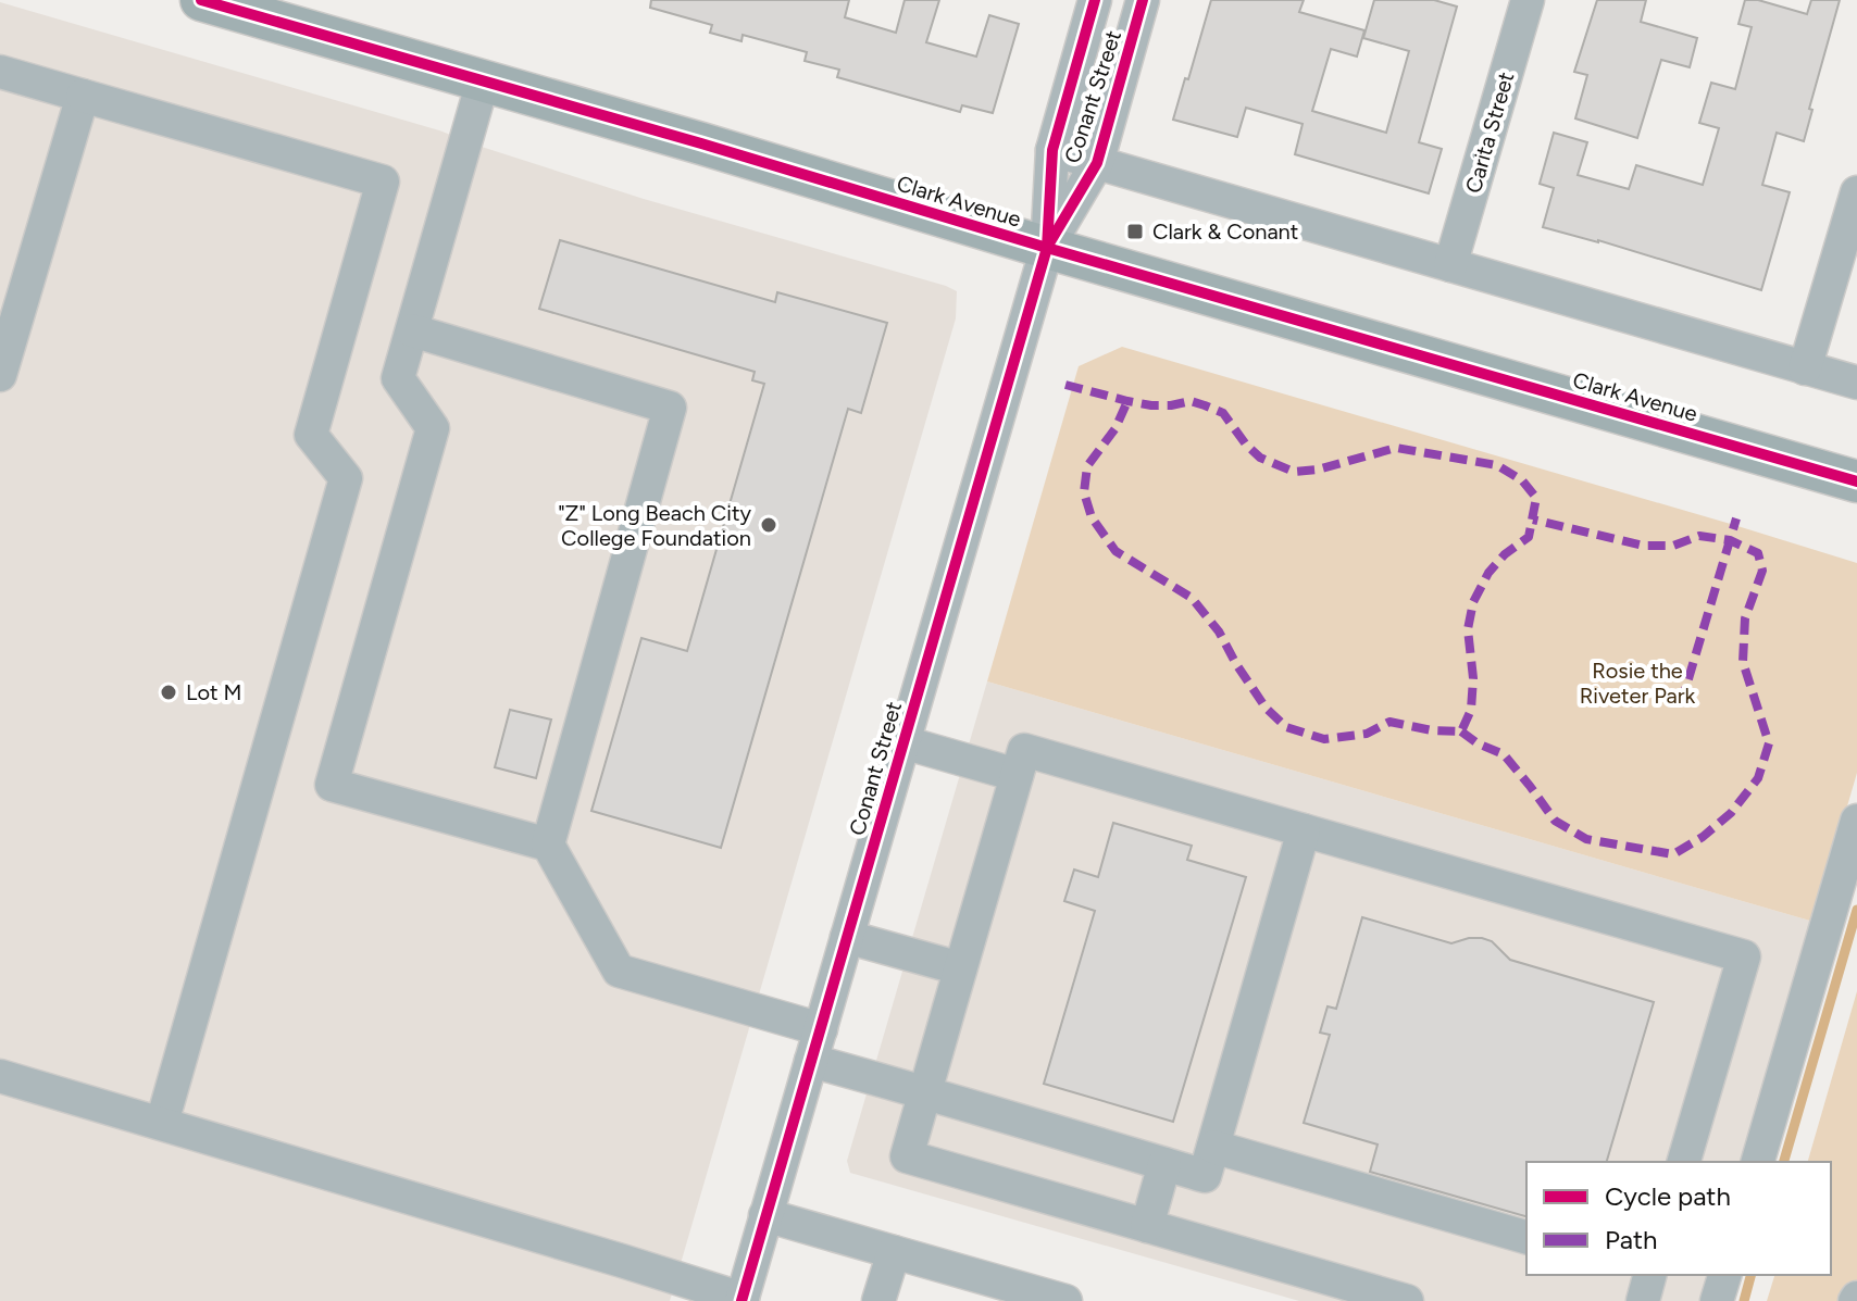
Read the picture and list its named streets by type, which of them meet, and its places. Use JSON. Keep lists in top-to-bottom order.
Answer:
{
  "streets": {
    "main road": ["Clark Avenue"],
    "street": ["Conant Street", "Carita Street"]
  },
  "crossings": [
    ["Conant Street", "Clark Avenue"]
  ],
  "parks": ["Rosie the Riveter Park"],
  "places": {
    "transit": ["Clark & Conant"],
    "other": ["\"Z\" Long Beach City College Foundation", "Lot M"]
  },
  "legend": ["Cycle path", "Path"]
}
